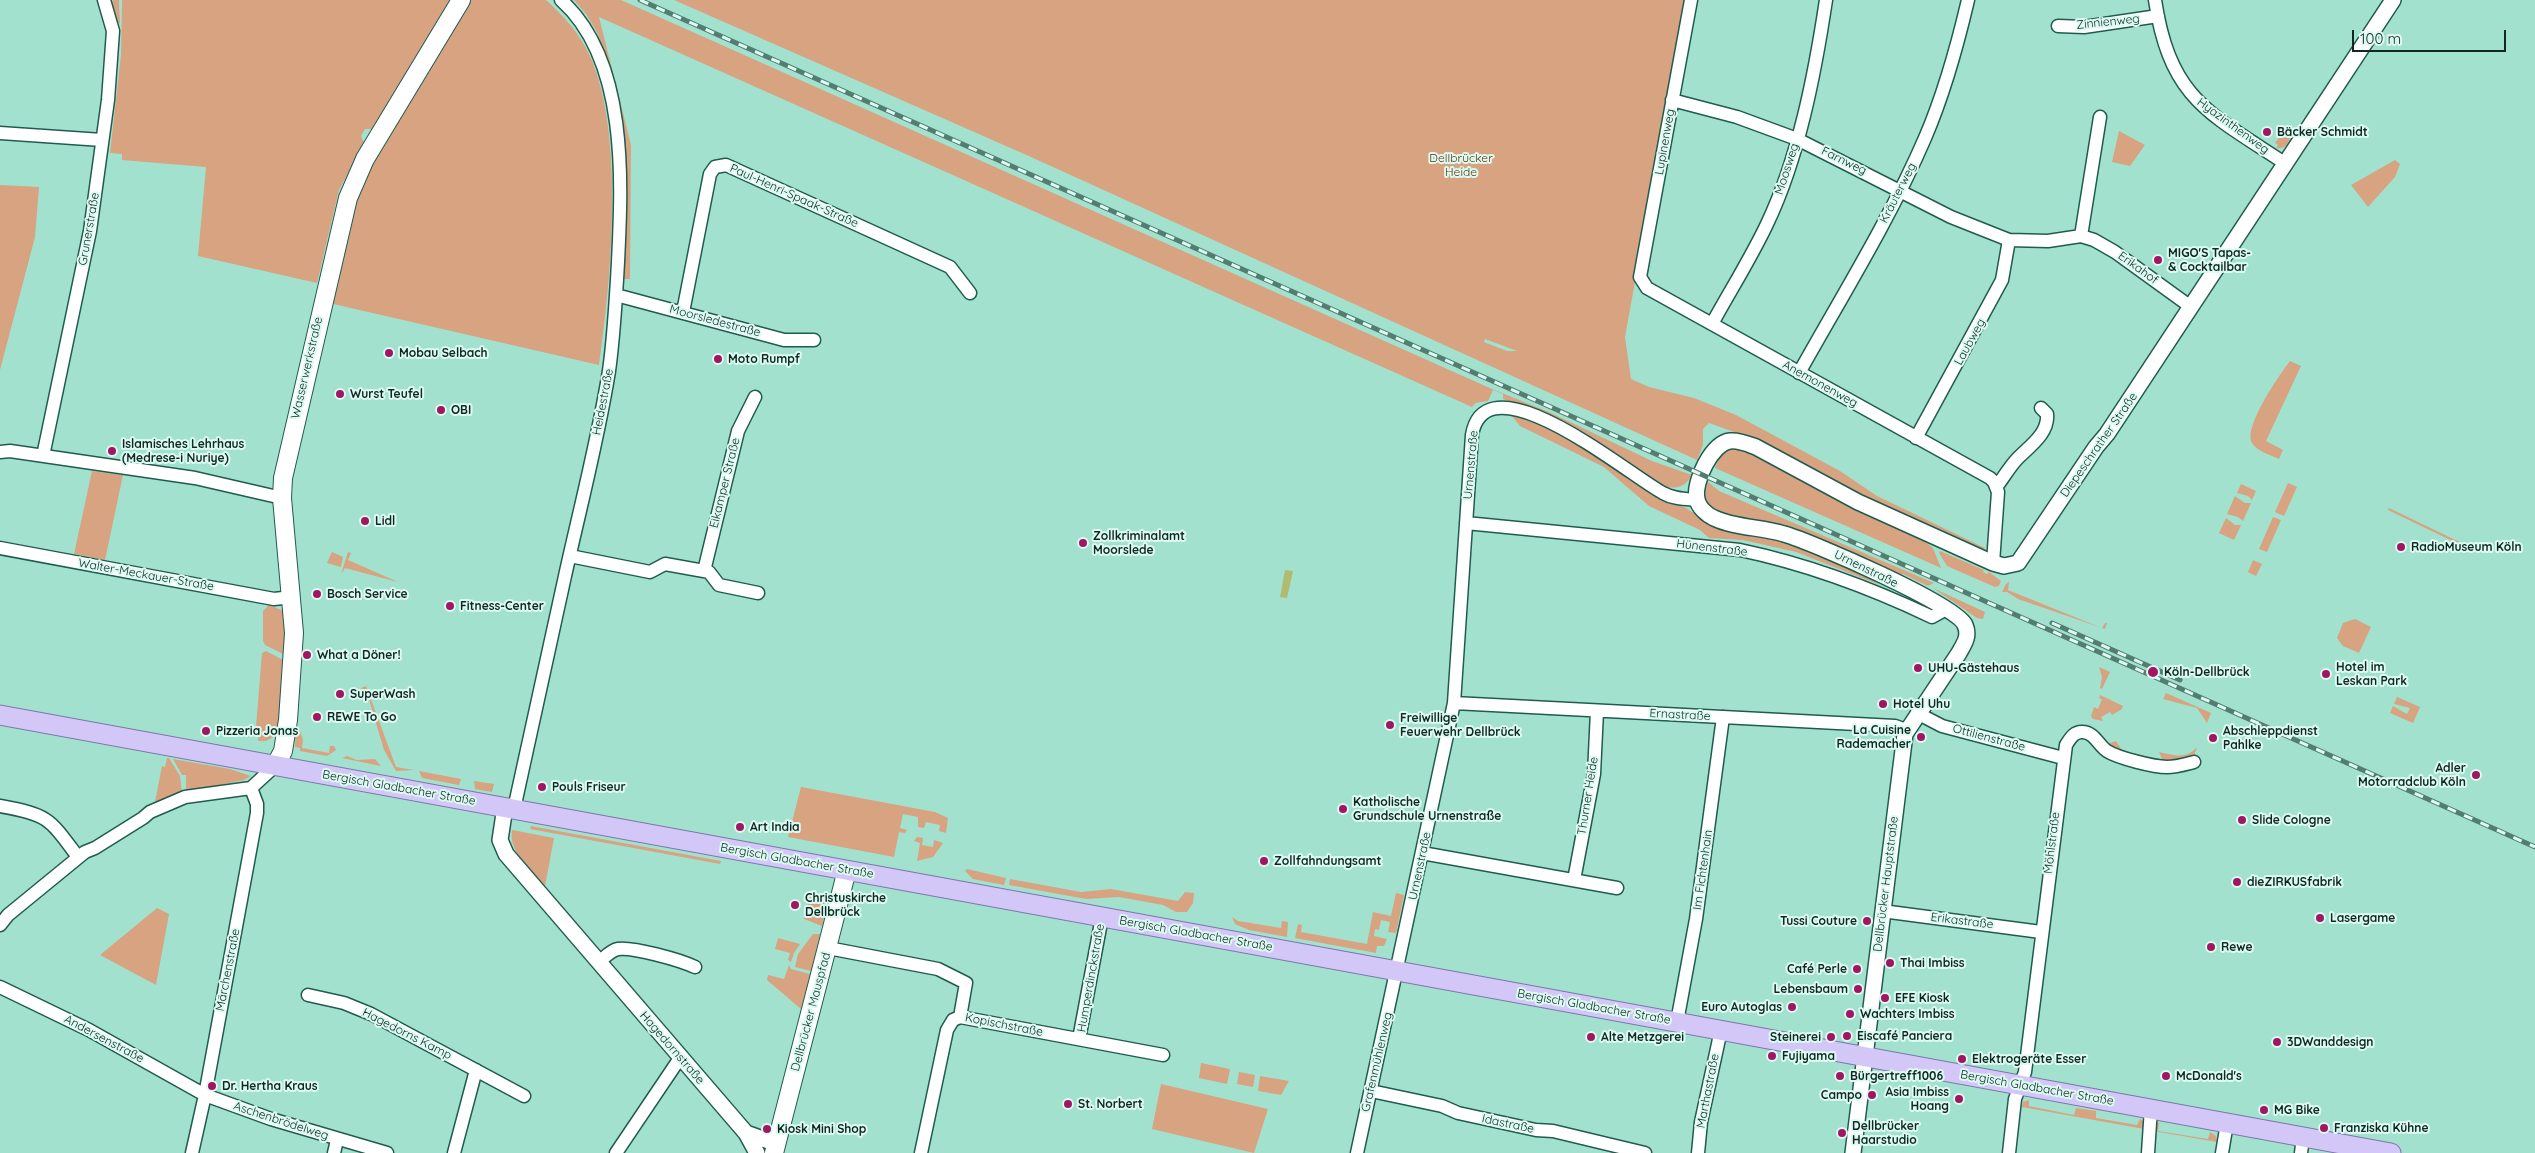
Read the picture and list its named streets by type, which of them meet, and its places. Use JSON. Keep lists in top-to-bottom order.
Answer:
{
  "streets": {
    "main road": ["Wasserwerkstraße", "Bergisch Gladbacher Straße", "Dellbrücker Mauspfad"],
    "street": [
      "Zinnienweg",
      "Hyazinthenweg",
      "Lupinenweg",
      "Farnweg",
      "Moosweg",
      "Kräuterweg",
      "Paul-Henri-Spaak-Straße",
      "Grunerstraße",
      "Erikahof",
      "Moorsledestraße",
      "Laubweg",
      "Anemonenweg",
      "Heidestraße",
      "Diepeschrather Straße",
      "Urnenstraße",
      "Eikamper Straße",
      "Hünenstraße",
      "Walter-Meckauer-Straße",
      "Ernastraße",
      "Ottilienstraße",
      "Thurner Heide",
      "Möhlstraße",
      "Im Fichtenhain",
      "Dellbrücker Hauptstraße",
      "Erikastraße",
      "Märchenstraße",
      "Humperdinckstraße",
      "Kopischstraße",
      "Hagedorns Kamp",
      "Andersenstraße",
      "Hagedornstraße",
      "Grafenmühlenweg",
      "Marthastraße",
      "Aschenbrödelweg",
      "Idastraße"
    ]
  },
  "crossings": [
    ["Zinnienweg", "Hyazinthenweg"],
    ["Hyazinthenweg", "Diepeschrather Straße"],
    ["Lupinenweg", "Farnweg"],
    ["Lupinenweg", "Anemonenweg"],
    ["Farnweg", "Moosweg"],
    ["Farnweg", "Kräuterweg"],
    ["Farnweg", "Laubweg"],
    ["Moosweg", "Anemonenweg"],
    ["Kräuterweg", "Anemonenweg"],
    ["Paul-Henri-Spaak-Straße", "Moorsledestraße"],
    ["Erikahof", "Diepeschrather Straße"],
    ["Moorsledestraße", "Heidestraße"],
    ["Laubweg", "Anemonenweg"],
    ["Wasserwerkstraße", "Walter-Meckauer-Straße"],
    ["Wasserwerkstraße", "Bergisch Gladbacher Straße"],
    ["Heidestraße", "Bergisch Gladbacher Straße"],
    ["Heidestraße", "Hagedornstraße"],
    ["Diepeschrather Straße", "Urnenstraße"],
    ["Urnenstraße", "Hünenstraße"],
    ["Urnenstraße", "Ernastraße"],
    ["Urnenstraße", "Bergisch Gladbacher Straße"],
    ["Urnenstraße", "Dellbrücker Hauptstraße"],
    ["Urnenstraße", "Grafenmühlenweg"],
    ["Ernastraße", "Thurner Heide"],
    ["Ernastraße", "Im Fichtenhain"],
    ["Ernastraße", "Dellbrücker Hauptstraße"],
    ["Ottilienstraße", "Möhlstraße"],
    ["Ottilienstraße", "Dellbrücker Hauptstraße"],
    ["Bergisch Gladbacher Straße", "Möhlstraße"],
    ["Bergisch Gladbacher Straße", "Im Fichtenhain"],
    ["Bergisch Gladbacher Straße", "Dellbrücker Hauptstraße"],
    ["Bergisch Gladbacher Straße", "Humperdinckstraße"],
    ["Bergisch Gladbacher Straße", "Dellbrücker Mauspfad"],
    ["Bergisch Gladbacher Straße", "Hagedornstraße"],
    ["Bergisch Gladbacher Straße", "Grafenmühlenweg"],
    ["Bergisch Gladbacher Straße", "Marthastraße"],
    ["Möhlstraße", "Erikastraße"],
    ["Dellbrücker Hauptstraße", "Erikastraße"],
    ["Märchenstraße", "Andersenstraße"],
    ["Märchenstraße", "Aschenbrödelweg"],
    ["Humperdinckstraße", "Kopischstraße"],
    ["Dellbrücker Mauspfad", "Kopischstraße"],
    ["Dellbrücker Mauspfad", "Hagedornstraße"],
    ["Andersenstraße", "Aschenbrödelweg"],
    ["Grafenmühlenweg", "Idastraße"]
  ],
  "parks": ["Dellbrücker Heide"],
  "places": [
    "Bäcker Schmidt",
    "MIGO'S Tapas- & Cocktailbar",
    "Mobau Selbach",
    "Moto Rumpf",
    "Wurst Teufel",
    "OBI",
    "Islamisches Lehrhaus (Medrese-i Nuriye)",
    "Lidl",
    "Zollkriminalamt Moorslede",
    "RadioMuseum Köln",
    "Bosch Service",
    "Fitness-Center",
    "What a Döner!",
    "UHU-Gästehaus",
    "Köln-Dellbrück",
    "Hotel im Leskan Park",
    "SuperWash",
    "Hotel Uhu",
    "REWE To Go",
    "Freiwillige Feuerwehr Dellbrück",
    "Pizzeria Jonas",
    "La Cuisine Rademacher",
    "Abschleppdienst Pahlke",
    "Adler Motorradclub Köln",
    "Pouls Friseur",
    "Katholische Grundschule Urnenstraße",
    "Slide Cologne",
    "Art India",
    "Zollfahndungsamt",
    "dieZIRKUSfabrik",
    "Christuskirche Dellbrück",
    "Lasergame",
    "Tussi Couture",
    "Rewe",
    "Thai Imbiss",
    "Café Perle",
    "Lebensbaum",
    "EFE Kiosk",
    "Euro Autoglas",
    "Wachters Imbiss",
    "Eiscafé Panciera",
    "Alte Metzgerei",
    "Steinerei",
    "3DWanddesign",
    "Fujiyama",
    "Elektrogeräte Esser",
    "Bürgertreff1006",
    "McDonald's",
    "Dr. Hertha Kraus",
    "Campo",
    "Asia Imbiss Hoang",
    "St. Norbert",
    "MG Bike",
    "Franziska Kühne",
    "Kiosk Mini Shop",
    "Dellbrücker Haarstudio"
  ],
  "scale_bar": "100 m"
}
